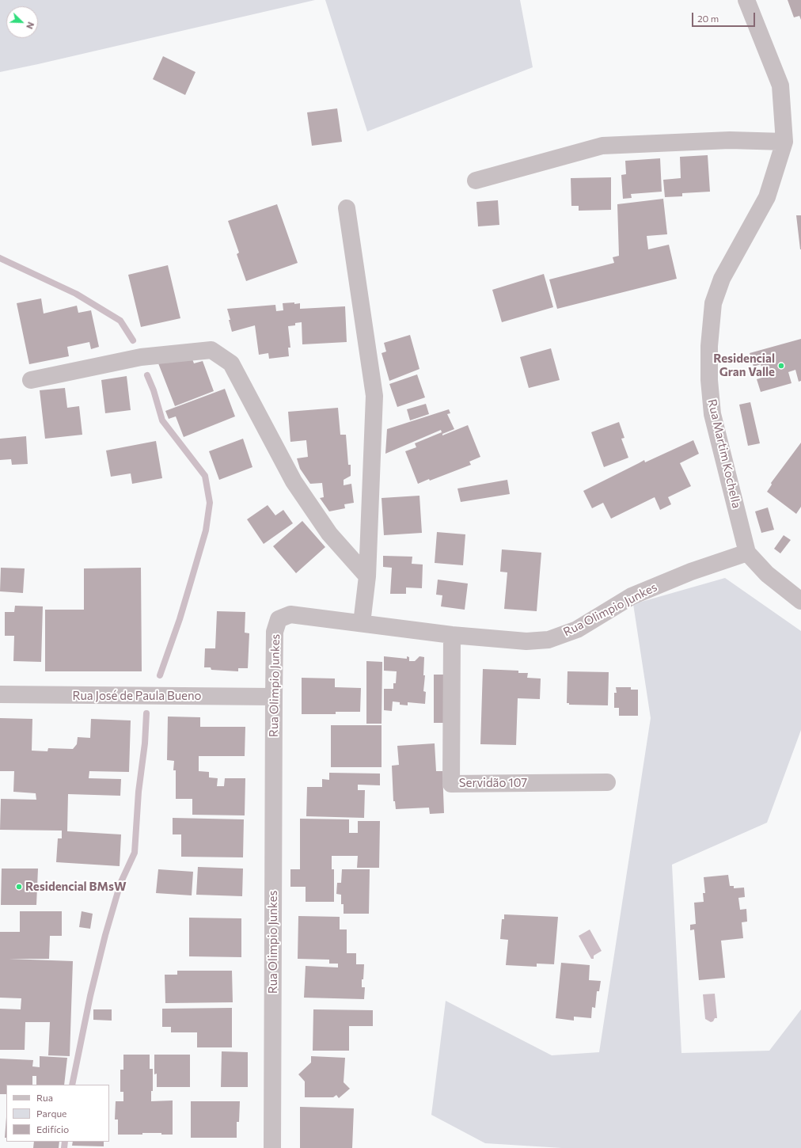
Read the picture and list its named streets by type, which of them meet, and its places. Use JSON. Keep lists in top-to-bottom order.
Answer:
{
  "streets": {
    "street": [
      "Rua Martim Kochella",
      "Rua Olimpio Junkes",
      "Rua José de Paula Bueno",
      "Servidão 107"
    ]
  },
  "crossings": [
    ["Rua Martim Kochella", "Rua Olimpio Junkes"],
    ["Rua Olimpio Junkes", "Rua José de Paula Bueno"],
    ["Rua Olimpio Junkes", "Servidão 107"]
  ],
  "places": ["Residencial Gran Valle", "Residencial BMsW"],
  "legend": ["Rua", "Parque", "Edifício"],
  "scale_bar": "20 m",
  "north": "bottom right"
}
